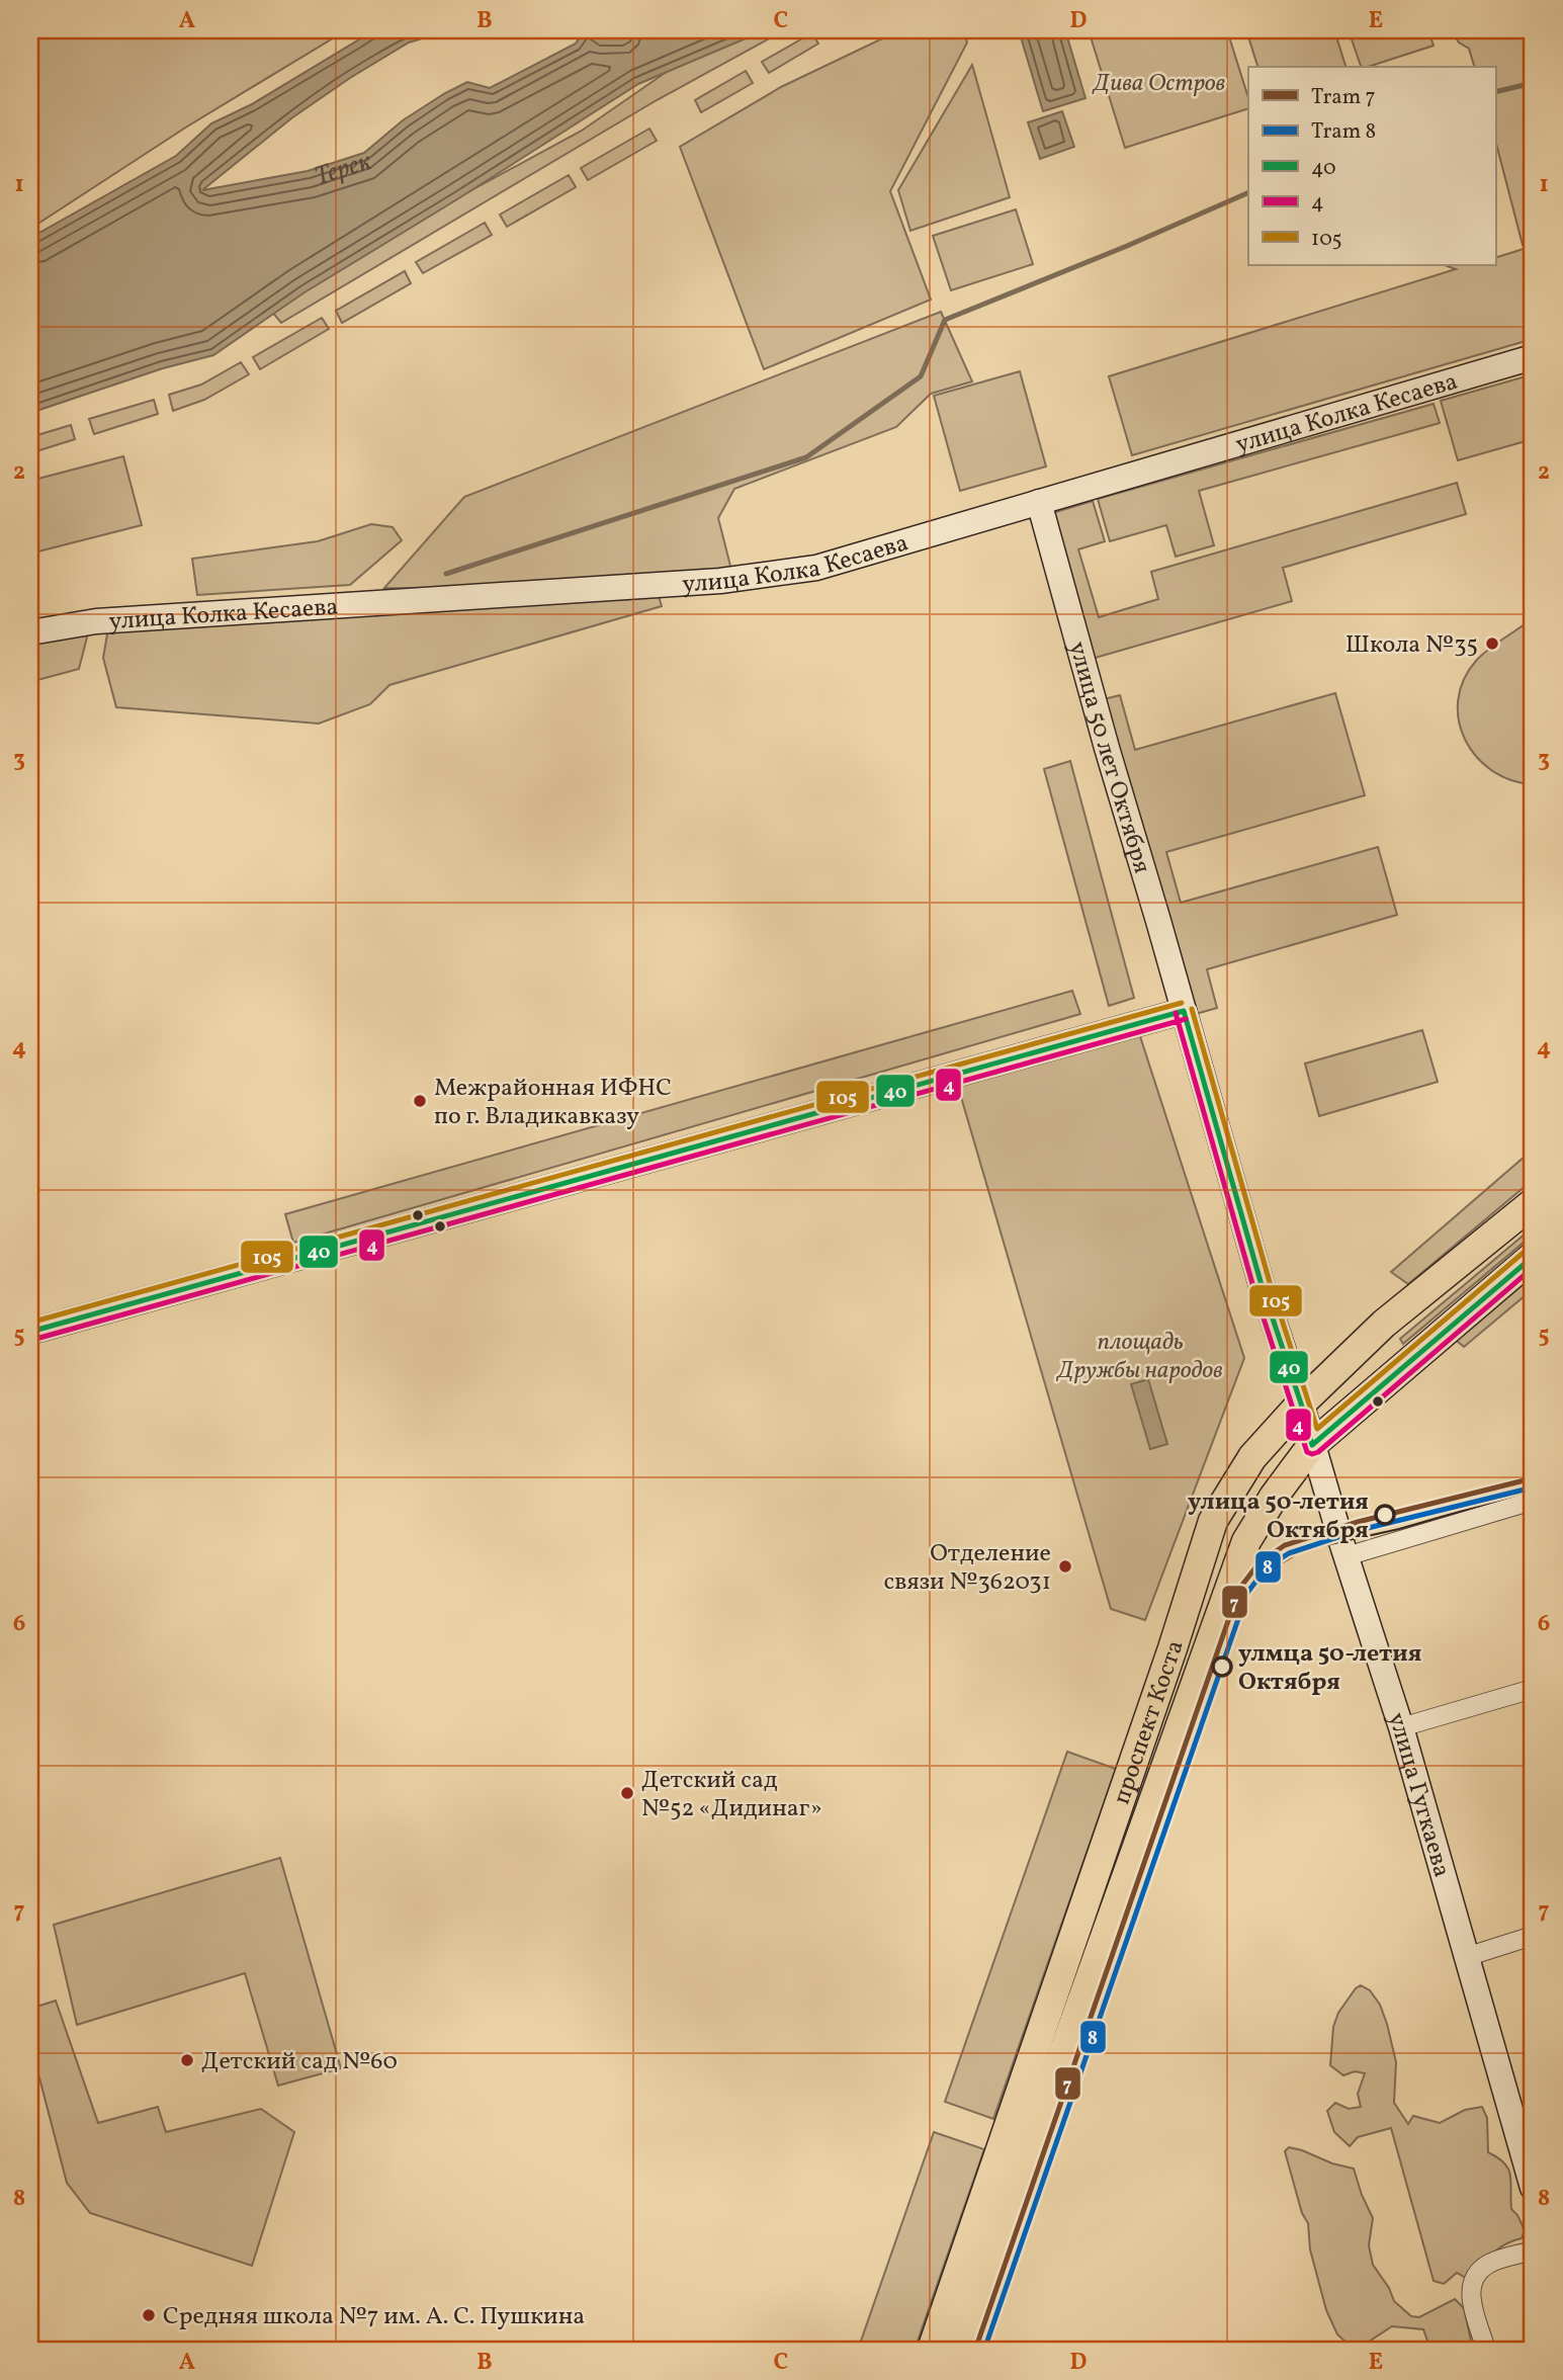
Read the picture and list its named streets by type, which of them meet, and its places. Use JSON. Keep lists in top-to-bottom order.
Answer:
{
  "streets": {
    "main road": ["проспект Коста"],
    "street": ["улица Колка Кесаева", "улица 50 лет Октября", "улица Гугкаева"]
  },
  "crossings": [
    ["улица Колка Кесаева", "улица 50 лет Октября"],
    ["проспект Коста", "улица Гугкаева"]
  ],
  "water": ["Терек"],
  "parks": ["Дива Остров", "площадь Дружбы народов"],
  "places": [
    "Школа №35",
    "Межрайонная ИФНС по г. Владикавказу",
    "улица 50-летия Октября",
    "Отделение связи №362031",
    "улмца 50-летия Октября",
    "Детский сад №52 «Дидинаг»",
    "Детский сад №60",
    "Средняя школа №7 им. А. С. Пушкина"
  ],
  "lines": [
    "transit line 105",
    "transit line 40",
    "transit line 4",
    "tram line 7",
    "tram line 8"
  ],
  "legend": [
    "Tram 7",
    "Tram 8",
    "40",
    "4",
    "105"
  ],
  "grid": {
    "columns": [
      "A",
      "B",
      "C",
      "D",
      "E"
    ],
    "rows": [
      "1",
      "2",
      "3",
      "4",
      "5",
      "6",
      "7",
      "8"
    ]
  }
}
